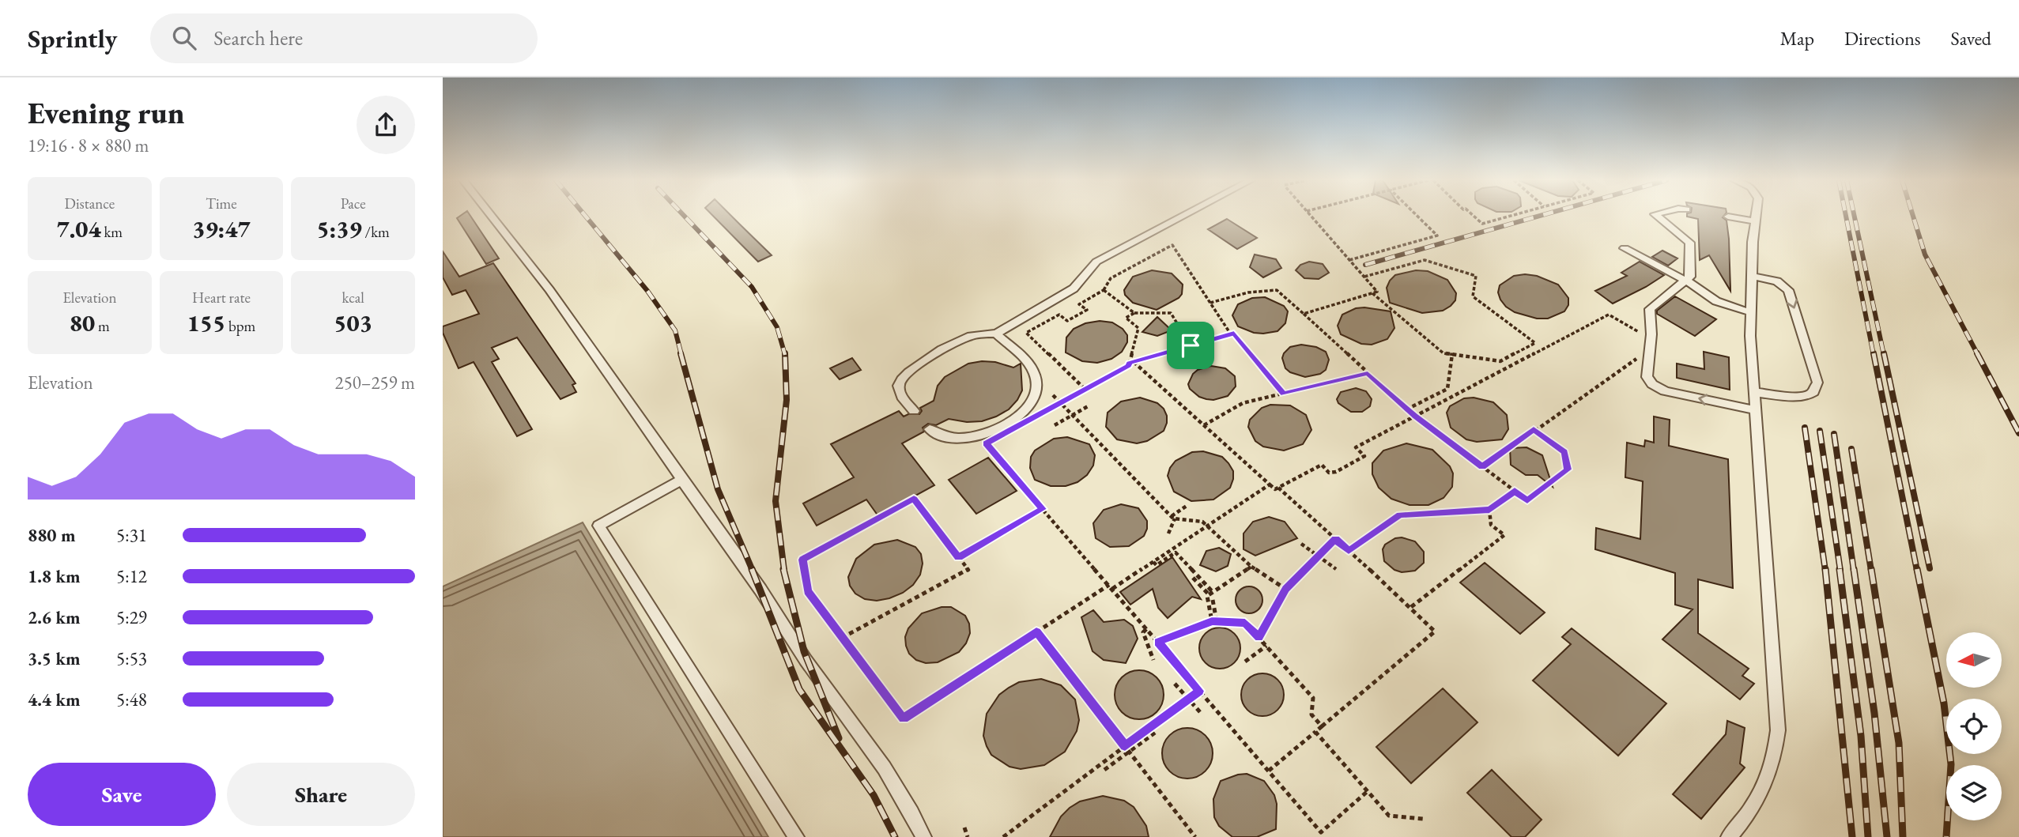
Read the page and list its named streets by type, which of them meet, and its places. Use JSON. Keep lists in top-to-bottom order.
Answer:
{
  "north": "left",
  "page": {
    "header": "Sprintly",
    "search": "Search here",
    "nav": ["Map", "Directions", "Saved"],
    "heading": ["Evening run", "19:16 · 8 × 880 m"],
    "stats": [
      ["Distance", "7.04 km"],
      ["Time", "39:47"],
      ["Pace", "5:39 /km"],
      ["Elevation", "80 m"],
      ["Heart rate", "155 bpm"],
      ["kcal", "503"]
    ],
    "chart": ["Elevation", "250–259 m"],
    "list": [
      {
        "name": "880 m",
        "note": "5:31"
      },
      {
        "name": "1.8 km",
        "note": "5:12"
      },
      {
        "name": "2.6 km",
        "note": "5:29"
      },
      {
        "name": "3.5 km",
        "note": "5:53"
      },
      {
        "name": "4.4 km",
        "note": "5:48"
      }
    ],
    "buttons": ["Save", "Share"]
  }
}
